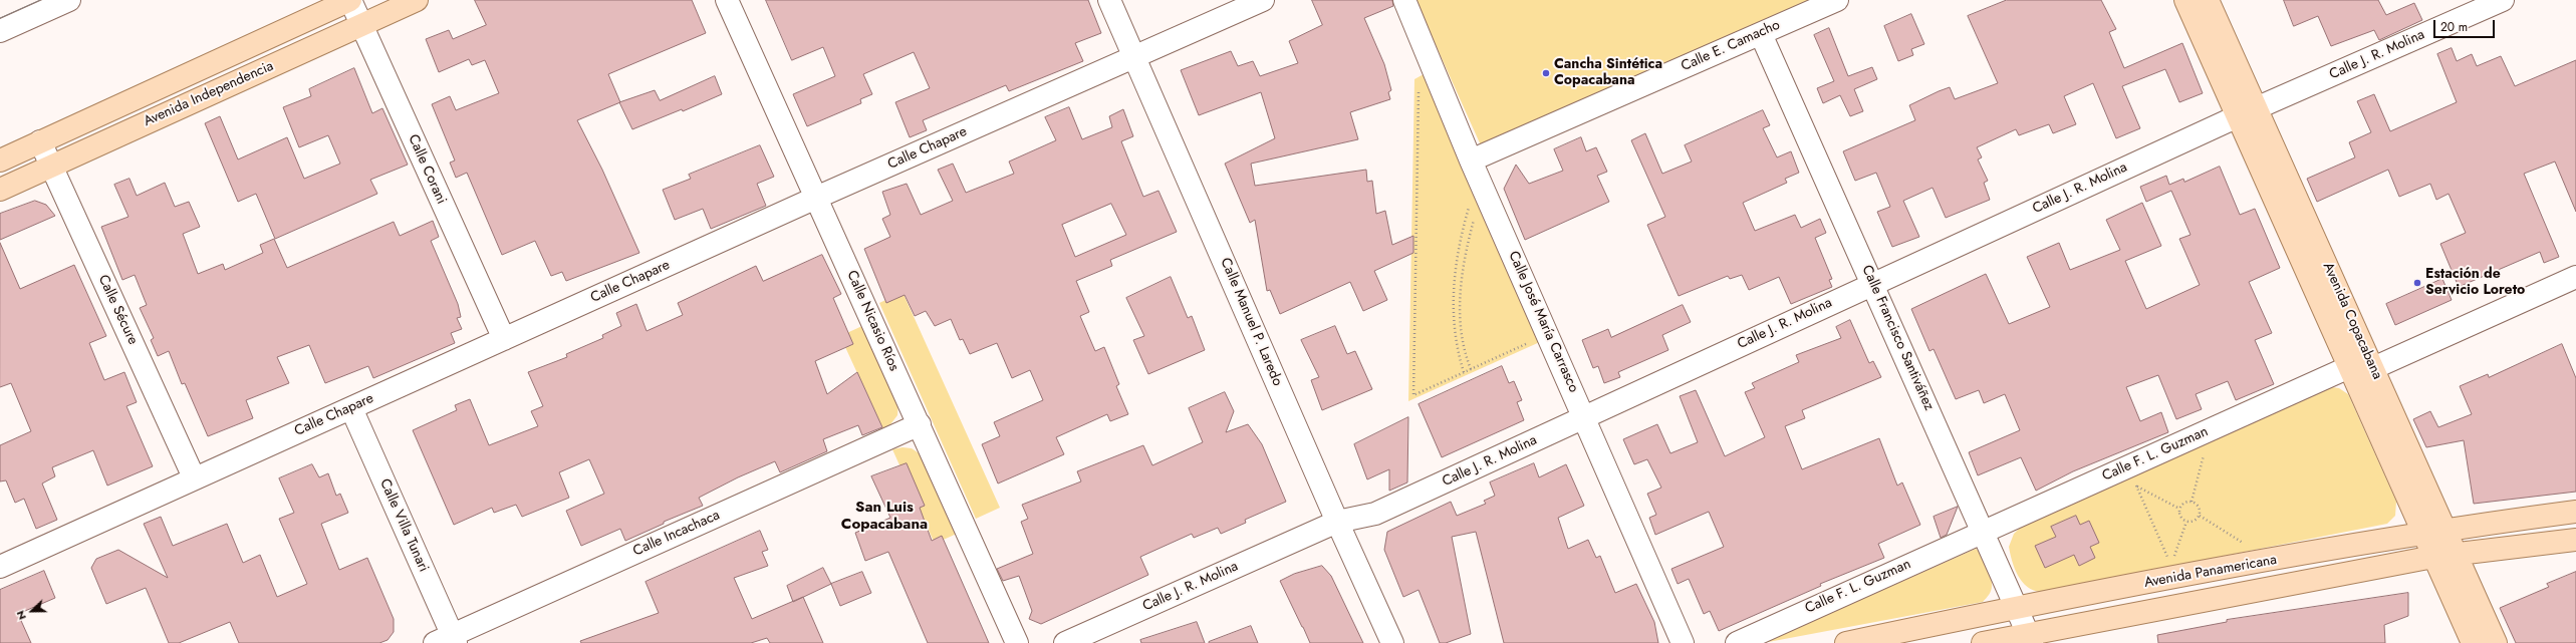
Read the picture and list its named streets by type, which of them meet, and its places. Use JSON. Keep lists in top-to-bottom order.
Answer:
{
  "streets": {
    "main road": ["Avenida Independencia", "Avenida Copacabana", "Avenida Panamericana"],
    "street": [
      "Calle E. Camacho",
      "Calle J. R. Molina",
      "Calle Chapare",
      "Calle Corani",
      "Calle Sécure",
      "Calle Nicasio Ríos",
      "Calle Manuel P. Laredo",
      "Calle José María Carrasco",
      "Calle Francisco Santiváñez",
      "Calle F. L. Guzman",
      "Calle Villa Tunari",
      "Calle Incachaca"
    ]
  },
  "crossings": [
    ["Calle E. Camacho", "Calle José María Carrasco"],
    ["Calle E. Camacho", "Calle Francisco Santiváñez"],
    ["Calle J. R. Molina", "Avenida Copacabana"],
    ["Calle J. R. Molina", "Calle Manuel P. Laredo"],
    ["Calle J. R. Molina", "Calle José María Carrasco"],
    ["Calle J. R. Molina", "Calle Francisco Santiváñez"],
    ["Avenida Independencia", "Calle Corani"],
    ["Avenida Independencia", "Calle Sécure"],
    ["Calle Chapare", "Calle Corani"],
    ["Calle Chapare", "Calle Sécure"],
    ["Calle Chapare", "Calle Nicasio Ríos"],
    ["Calle Chapare", "Calle Manuel P. Laredo"],
    ["Calle Chapare", "Calle Villa Tunari"],
    ["Calle Nicasio Ríos", "Calle Incachaca"],
    ["Avenida Copacabana", "Calle F. L. Guzman"],
    ["Avenida Copacabana", "Avenida Panamericana"],
    ["Calle Francisco Santiváñez", "Calle F. L. Guzman"],
    ["Calle Francisco Santiváñez", "Avenida Panamericana"],
    ["Calle Villa Tunari", "Calle Incachaca"]
  ],
  "districts": ["San Luis Copacabana"],
  "places": ["Cancha Sintética Copacabana", "Estación de Servicio Loreto"],
  "scale_bar": "20 m",
  "north": "left"
}
